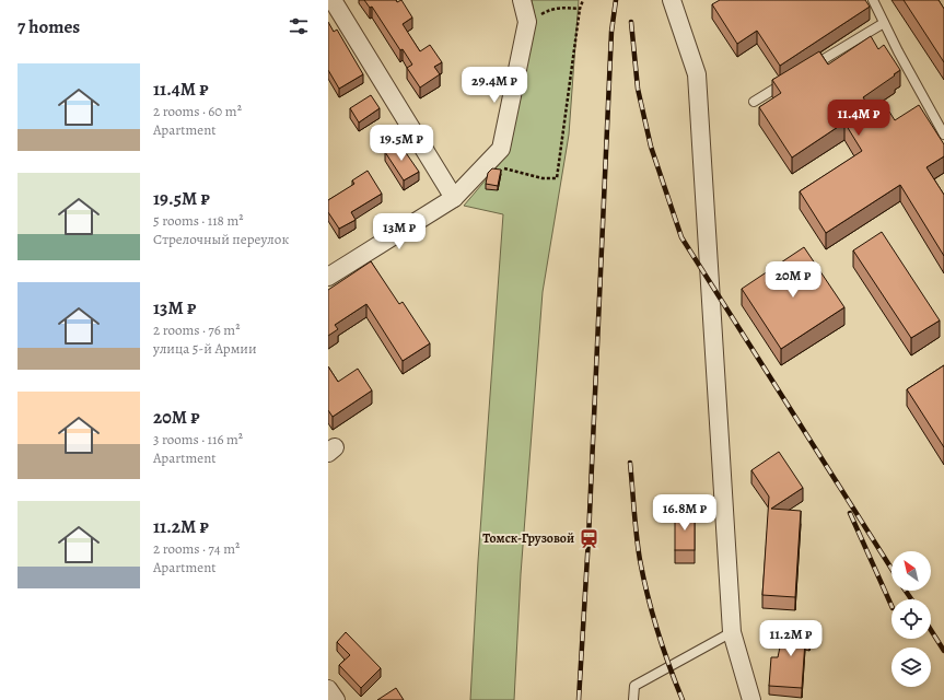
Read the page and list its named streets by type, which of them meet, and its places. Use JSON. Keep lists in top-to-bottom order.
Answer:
{
  "places": {
    "station": ["Томск-Грузовой"]
  },
  "north": "top left",
  "page": {
    "heading": "7 homes",
    "list": [
      {
        "name": "11.4M ₽",
        "note": "2 rooms · 60 m² · Apartment"
      },
      {
        "name": "19.5M ₽",
        "note": "5 rooms · 118 m² · Стрелочный переулок"
      },
      {
        "name": "13M ₽",
        "note": "2 rooms · 76 m² · улица 5-й Армии"
      },
      {
        "name": "20M ₽",
        "note": "3 rooms · 116 m² · Apartment"
      },
      {
        "name": "11.2M ₽",
        "note": "2 rooms · 74 m² · Apartment"
      }
    ],
    "price": [
      "29.4M ₽",
      "11.4M ₽",
      "19.5M ₽",
      "13M ₽",
      "20M ₽",
      "16.8M ₽",
      "11.2M ₽"
    ]
  }
}
